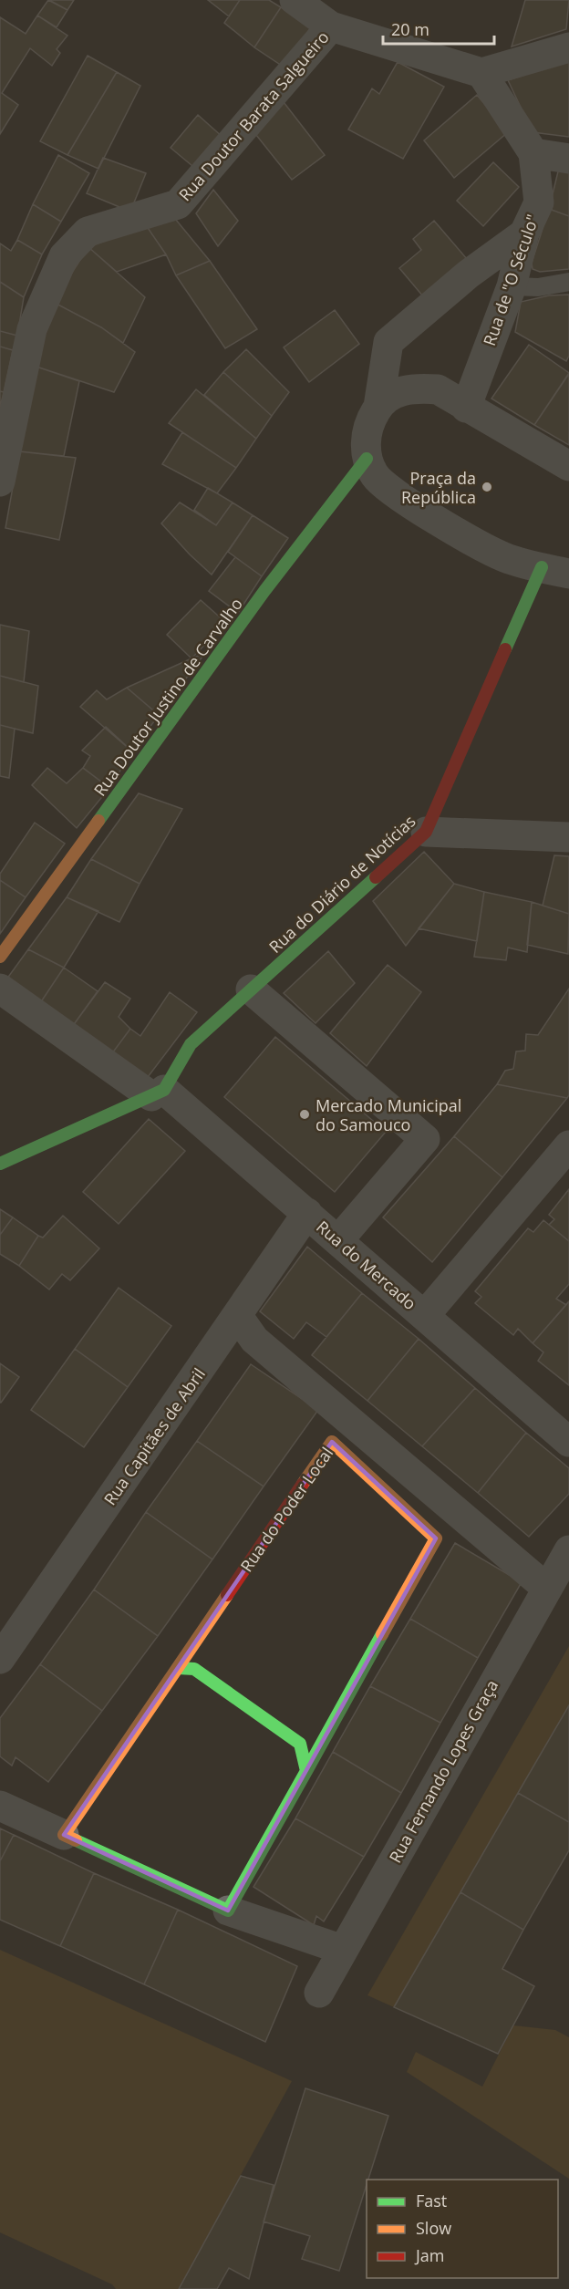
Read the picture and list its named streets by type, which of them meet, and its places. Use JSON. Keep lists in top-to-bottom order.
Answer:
{
  "streets": {
    "street": [
      "Rua Doutor Barata Salgueiro",
      "Rua de \"O Século\"",
      "Rua Doutor Justino de Carvalho",
      "Rua do Diário de Notícias",
      "Rua do Mercado",
      "Rua Capitães de Abril",
      "Rua do Poder Local",
      "Rua Fernando Lopes Graça"
    ]
  },
  "crossings": [
    ["Rua do Diário de Notícias", "Rua do Mercado"],
    ["Rua do Mercado", "Rua Capitães de Abril"]
  ],
  "places": ["Praça da República", "Mercado Municipal do Samouco"],
  "legend": ["Fast", "Slow", "Jam"],
  "scale_bar": "20 m"
}
